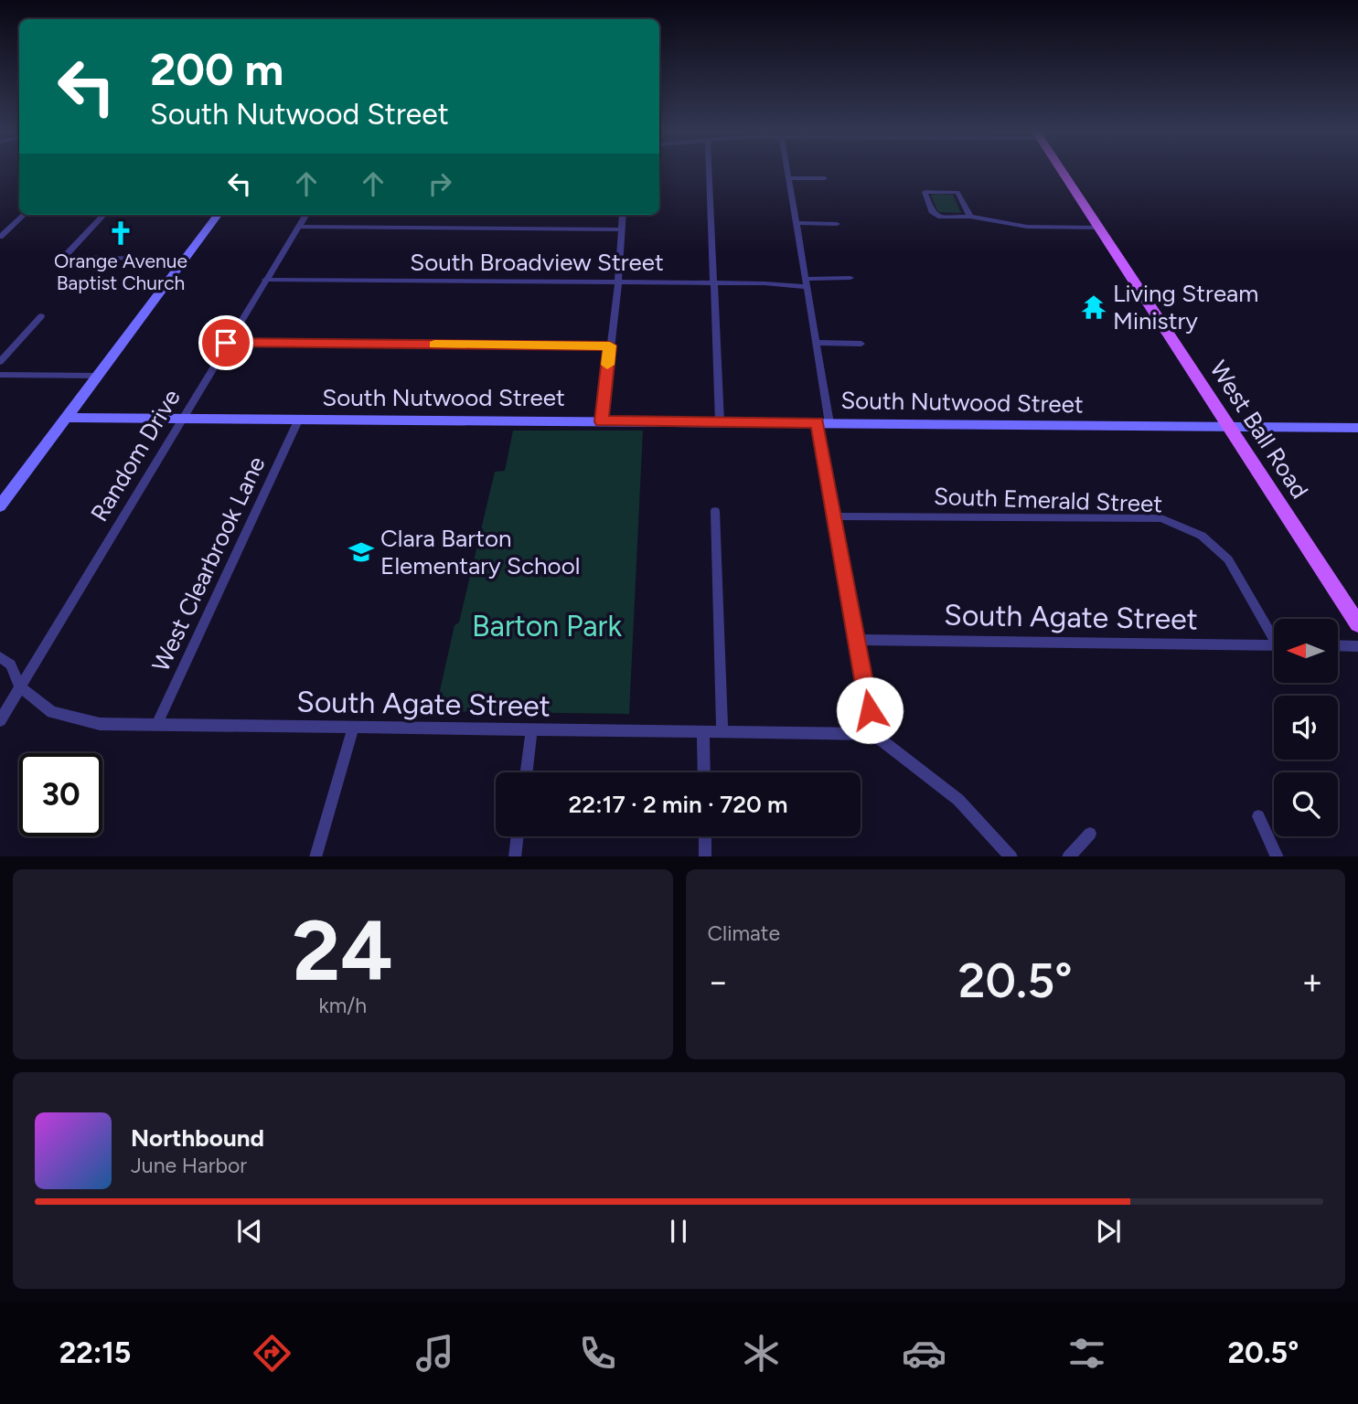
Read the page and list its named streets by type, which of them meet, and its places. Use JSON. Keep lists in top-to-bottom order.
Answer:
{
  "streets": {
    "main road": ["West Ball Road"],
    "street": [
      "South Broadview Street",
      "South Nutwood Street",
      "Random Drive",
      "South Emerald Street",
      "West Clearbrook Lane",
      "South Agate Street"
    ]
  },
  "crossings": [
    ["South Broadview Street", "Random Drive"],
    ["South Nutwood Street", "West Ball Road"],
    ["South Nutwood Street", "Random Drive"],
    ["South Nutwood Street", "West Clearbrook Lane"],
    ["Random Drive", "South Agate Street"],
    ["West Clearbrook Lane", "South Agate Street"]
  ],
  "parks": ["Barton Park"],
  "places": {
    "church": ["Orange Avenue Baptist Church"],
    "temple": ["Living Stream Ministry"],
    "school or university": ["Clara Barton Elementary School"]
  },
  "north": "left",
  "page": {
    "turn": ["200 m", "South Nutwood Street"],
    "limit": "30",
    "trip": "22:17 · 2 min · 720 m",
    "tile": [
      ["24", "km/h"],
      "Climate"
    ],
    "heat": ["−", "20.5°", "+"],
    "song": ["Northbound", "June Harbor"],
    "tabs": ["22:15", "20.5°"]
  }
}
